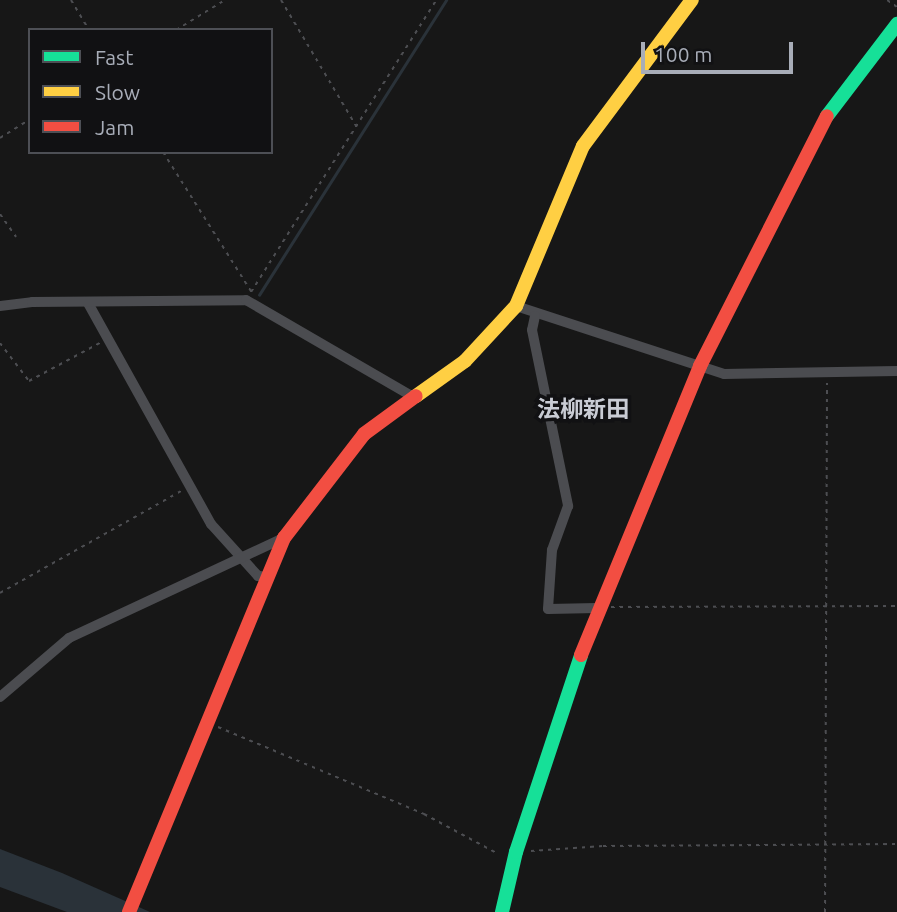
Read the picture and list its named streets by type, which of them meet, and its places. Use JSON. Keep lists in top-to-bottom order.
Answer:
{
  "districts": ["法柳新田"],
  "legend": ["Fast", "Slow", "Jam"],
  "scale_bar": "100 m"
}
